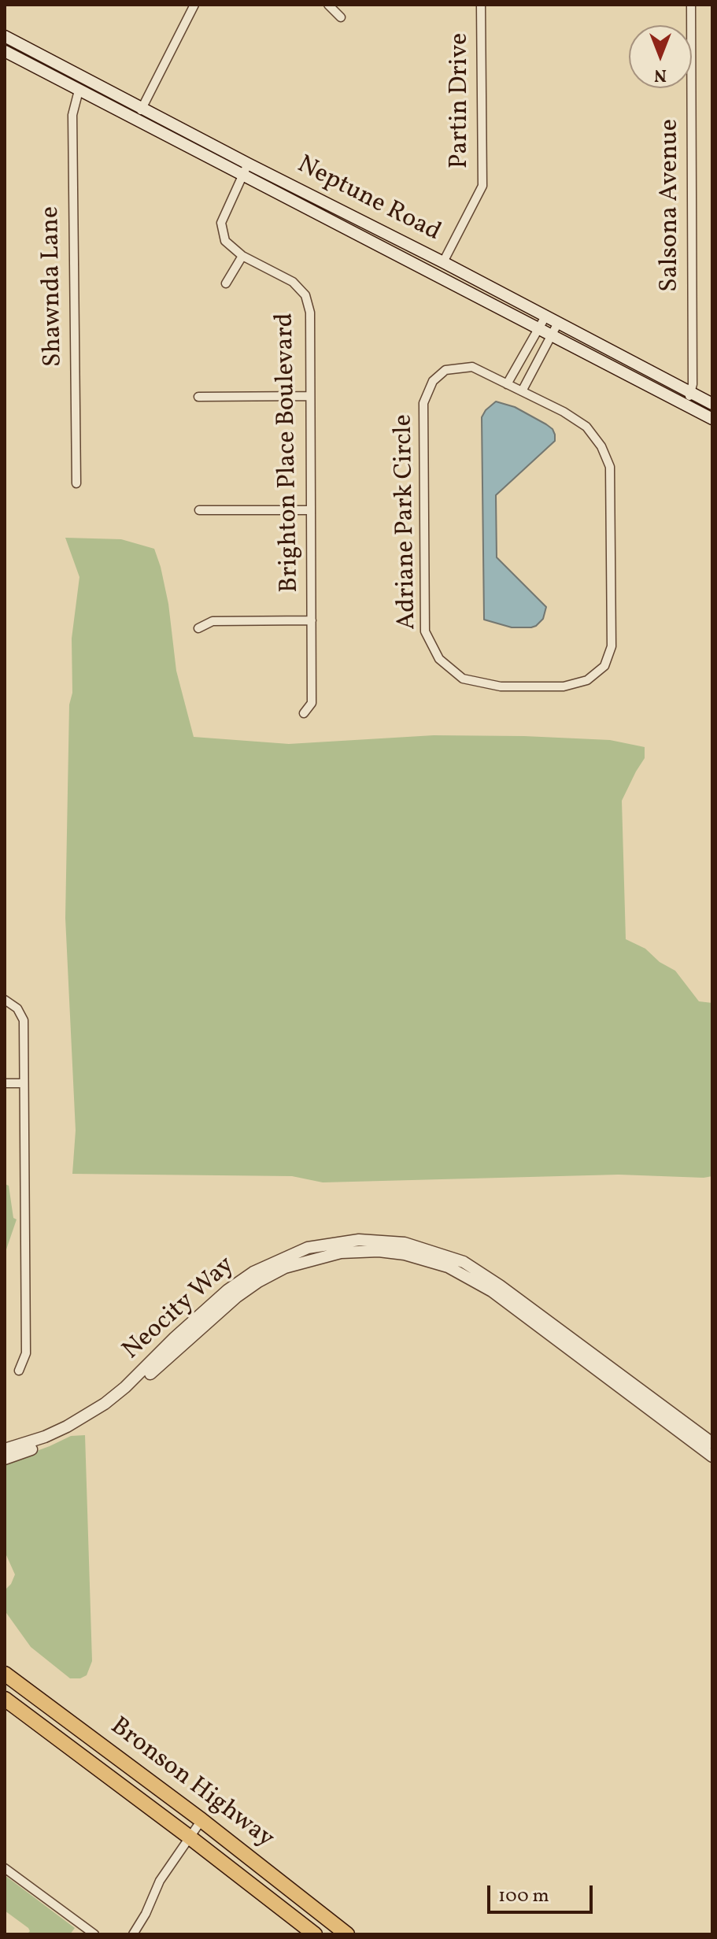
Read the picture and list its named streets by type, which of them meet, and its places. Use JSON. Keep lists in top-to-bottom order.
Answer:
{
  "streets": {
    "highway": ["Bronson Highway"],
    "main road": ["Neptune Road", "Neocity Way"],
    "street": [
      "Partin Drive",
      "Salsona Avenue",
      "Shawnda Lane",
      "Brighton Place Boulevard",
      "Adriane Park Circle"
    ]
  },
  "crossings": [
    ["Partin Drive", "Neptune Road"],
    ["Neptune Road", "Salsona Avenue"],
    ["Neptune Road", "Shawnda Lane"],
    ["Neptune Road", "Brighton Place Boulevard"]
  ],
  "scale_bar": "100 m",
  "north": "bottom"
}
